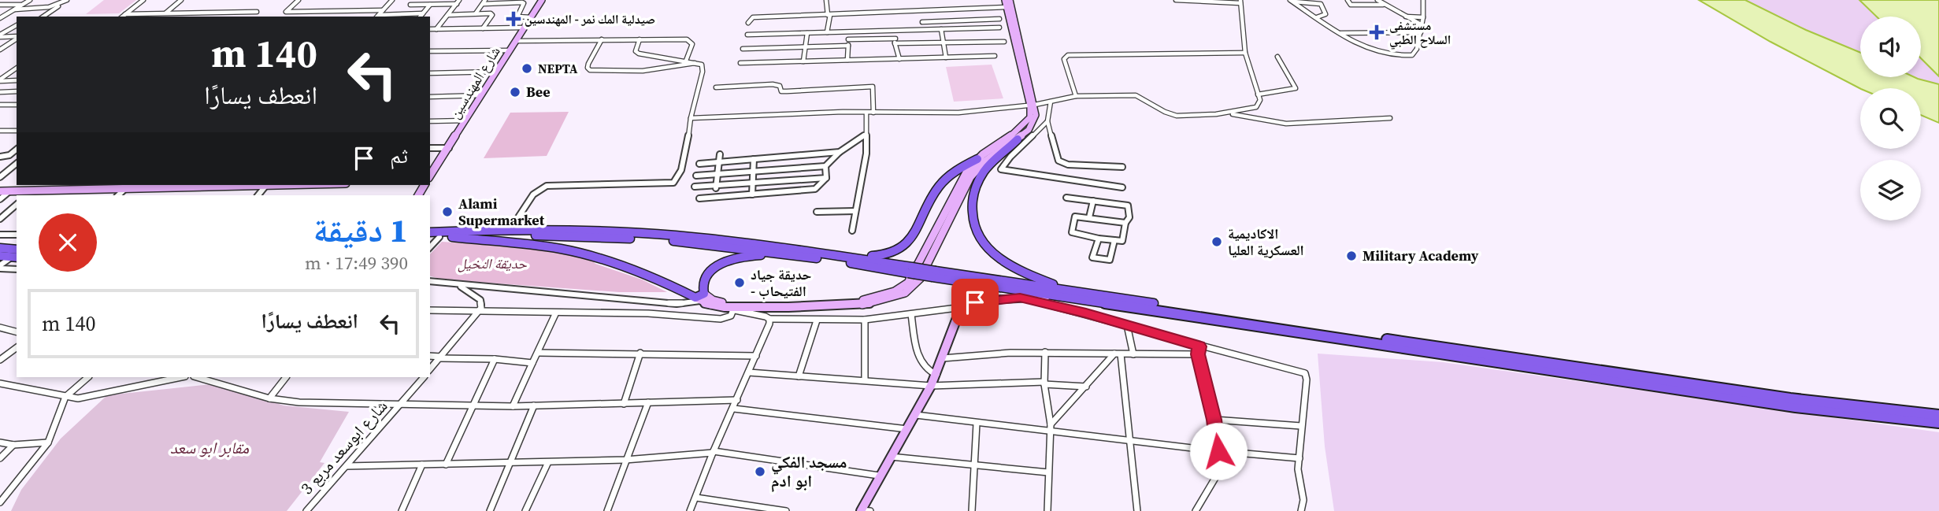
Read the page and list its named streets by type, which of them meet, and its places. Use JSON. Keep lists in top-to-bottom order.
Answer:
{
  "streets": {
    "main road": ["شارع المهندسين"],
    "street": ["شارع ابوسعد مربع 3"]
  },
  "parks": ["حديقة النخيل", "مقابر ابو سعد"],
  "places": {
    "health": ["صيدلية المك نمر - المهندسين", "مستشفى السلاح الطبي"],
    "other": [
      "NEPTA",
      "Bee",
      "Alami Supermarket",
      "الاكاديمية العسكرية العليا",
      "Military Academy",
      "حديقة جياد - الفتيحاب",
      "مسجد الفكي ابو ادم"
    ]
  },
  "page": {
    "turn": ["140 m", "انعطف يسارًا"],
    "then": "ثم",
    "heading": ["1 دقيقة", "390 m · 17:49"],
    "list": [
      {
        "name": "انعطف يسارًا",
        "value": "140 m"
      }
    ]
  }
}
